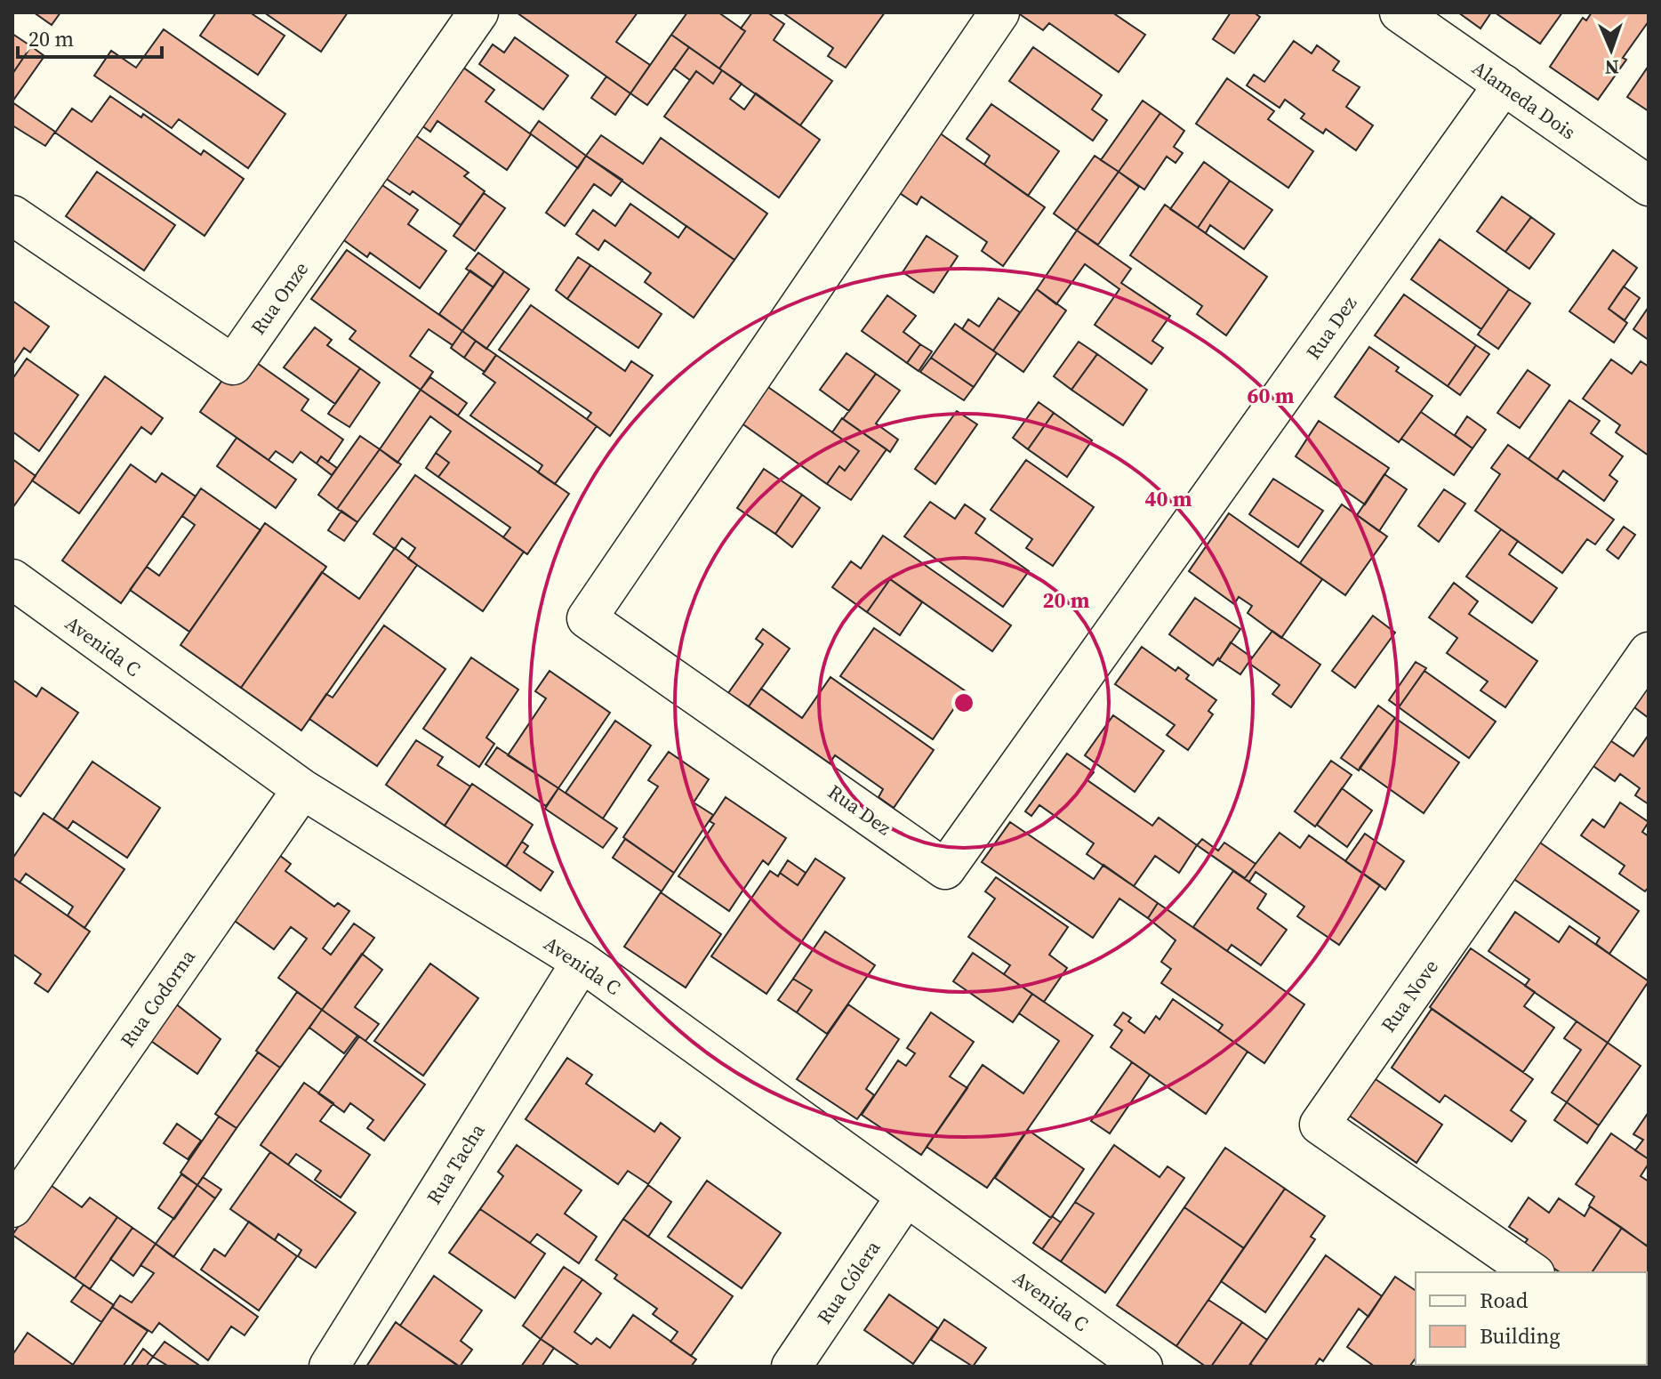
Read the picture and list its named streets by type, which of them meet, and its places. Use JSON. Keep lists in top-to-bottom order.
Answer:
{
  "streets": {
    "street": [
      "Alameda Dois",
      "Rua Onze",
      "Rua Dez",
      "Avenida C",
      "Rua Nove",
      "Rua Codorna",
      "Rua Tacha",
      "Rua Cólera"
    ]
  },
  "crossings": [
    ["Alameda Dois", "Rua Dez"],
    ["Avenida C", "Rua Codorna"],
    ["Avenida C", "Rua Tacha"],
    ["Avenida C", "Rua Cólera"]
  ],
  "legend": ["Road", "Building"],
  "scale_bar": "20 m",
  "north": "bottom",
  "rings": ["60 m", "40 m", "20 m"]
}
